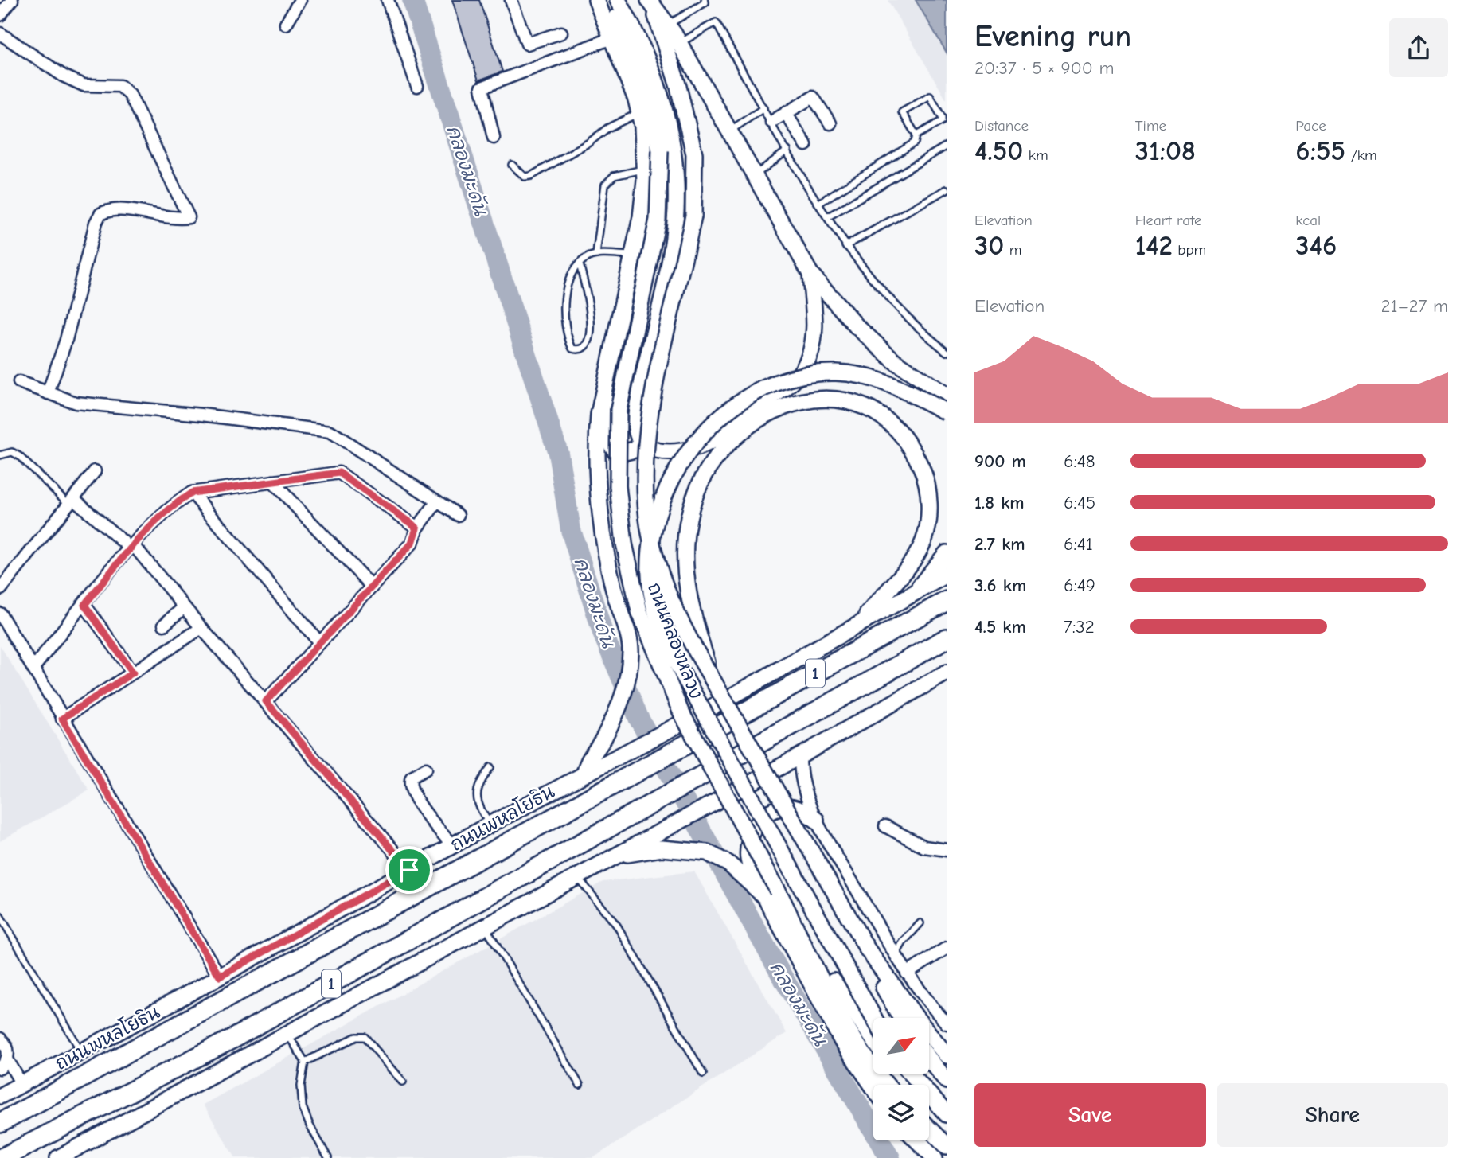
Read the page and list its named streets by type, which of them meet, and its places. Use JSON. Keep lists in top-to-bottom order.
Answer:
{
  "streets": {
    "highway": ["1", "ถนนพหลโยธิน"],
    "main road": ["ถนนคลองหลวง"]
  },
  "water": ["คลองมะดัน"],
  "north": "top right",
  "page": {
    "heading": ["Evening run", "20:37 · 5 × 900 m"],
    "stats": [
      ["Distance", "4.50 km"],
      ["Time", "31:08"],
      ["Pace", "6:55 /km"],
      ["Elevation", "30 m"],
      ["Heart rate", "142 bpm"],
      ["kcal", "346"]
    ],
    "chart": ["Elevation", "21–27 m"],
    "list": [
      {
        "name": "900 m",
        "note": "6:48"
      },
      {
        "name": "1.8 km",
        "note": "6:45"
      },
      {
        "name": "2.7 km",
        "note": "6:41"
      },
      {
        "name": "3.6 km",
        "note": "6:49"
      },
      {
        "name": "4.5 km",
        "note": "7:32"
      }
    ],
    "buttons": ["Save", "Share"]
  }
}
